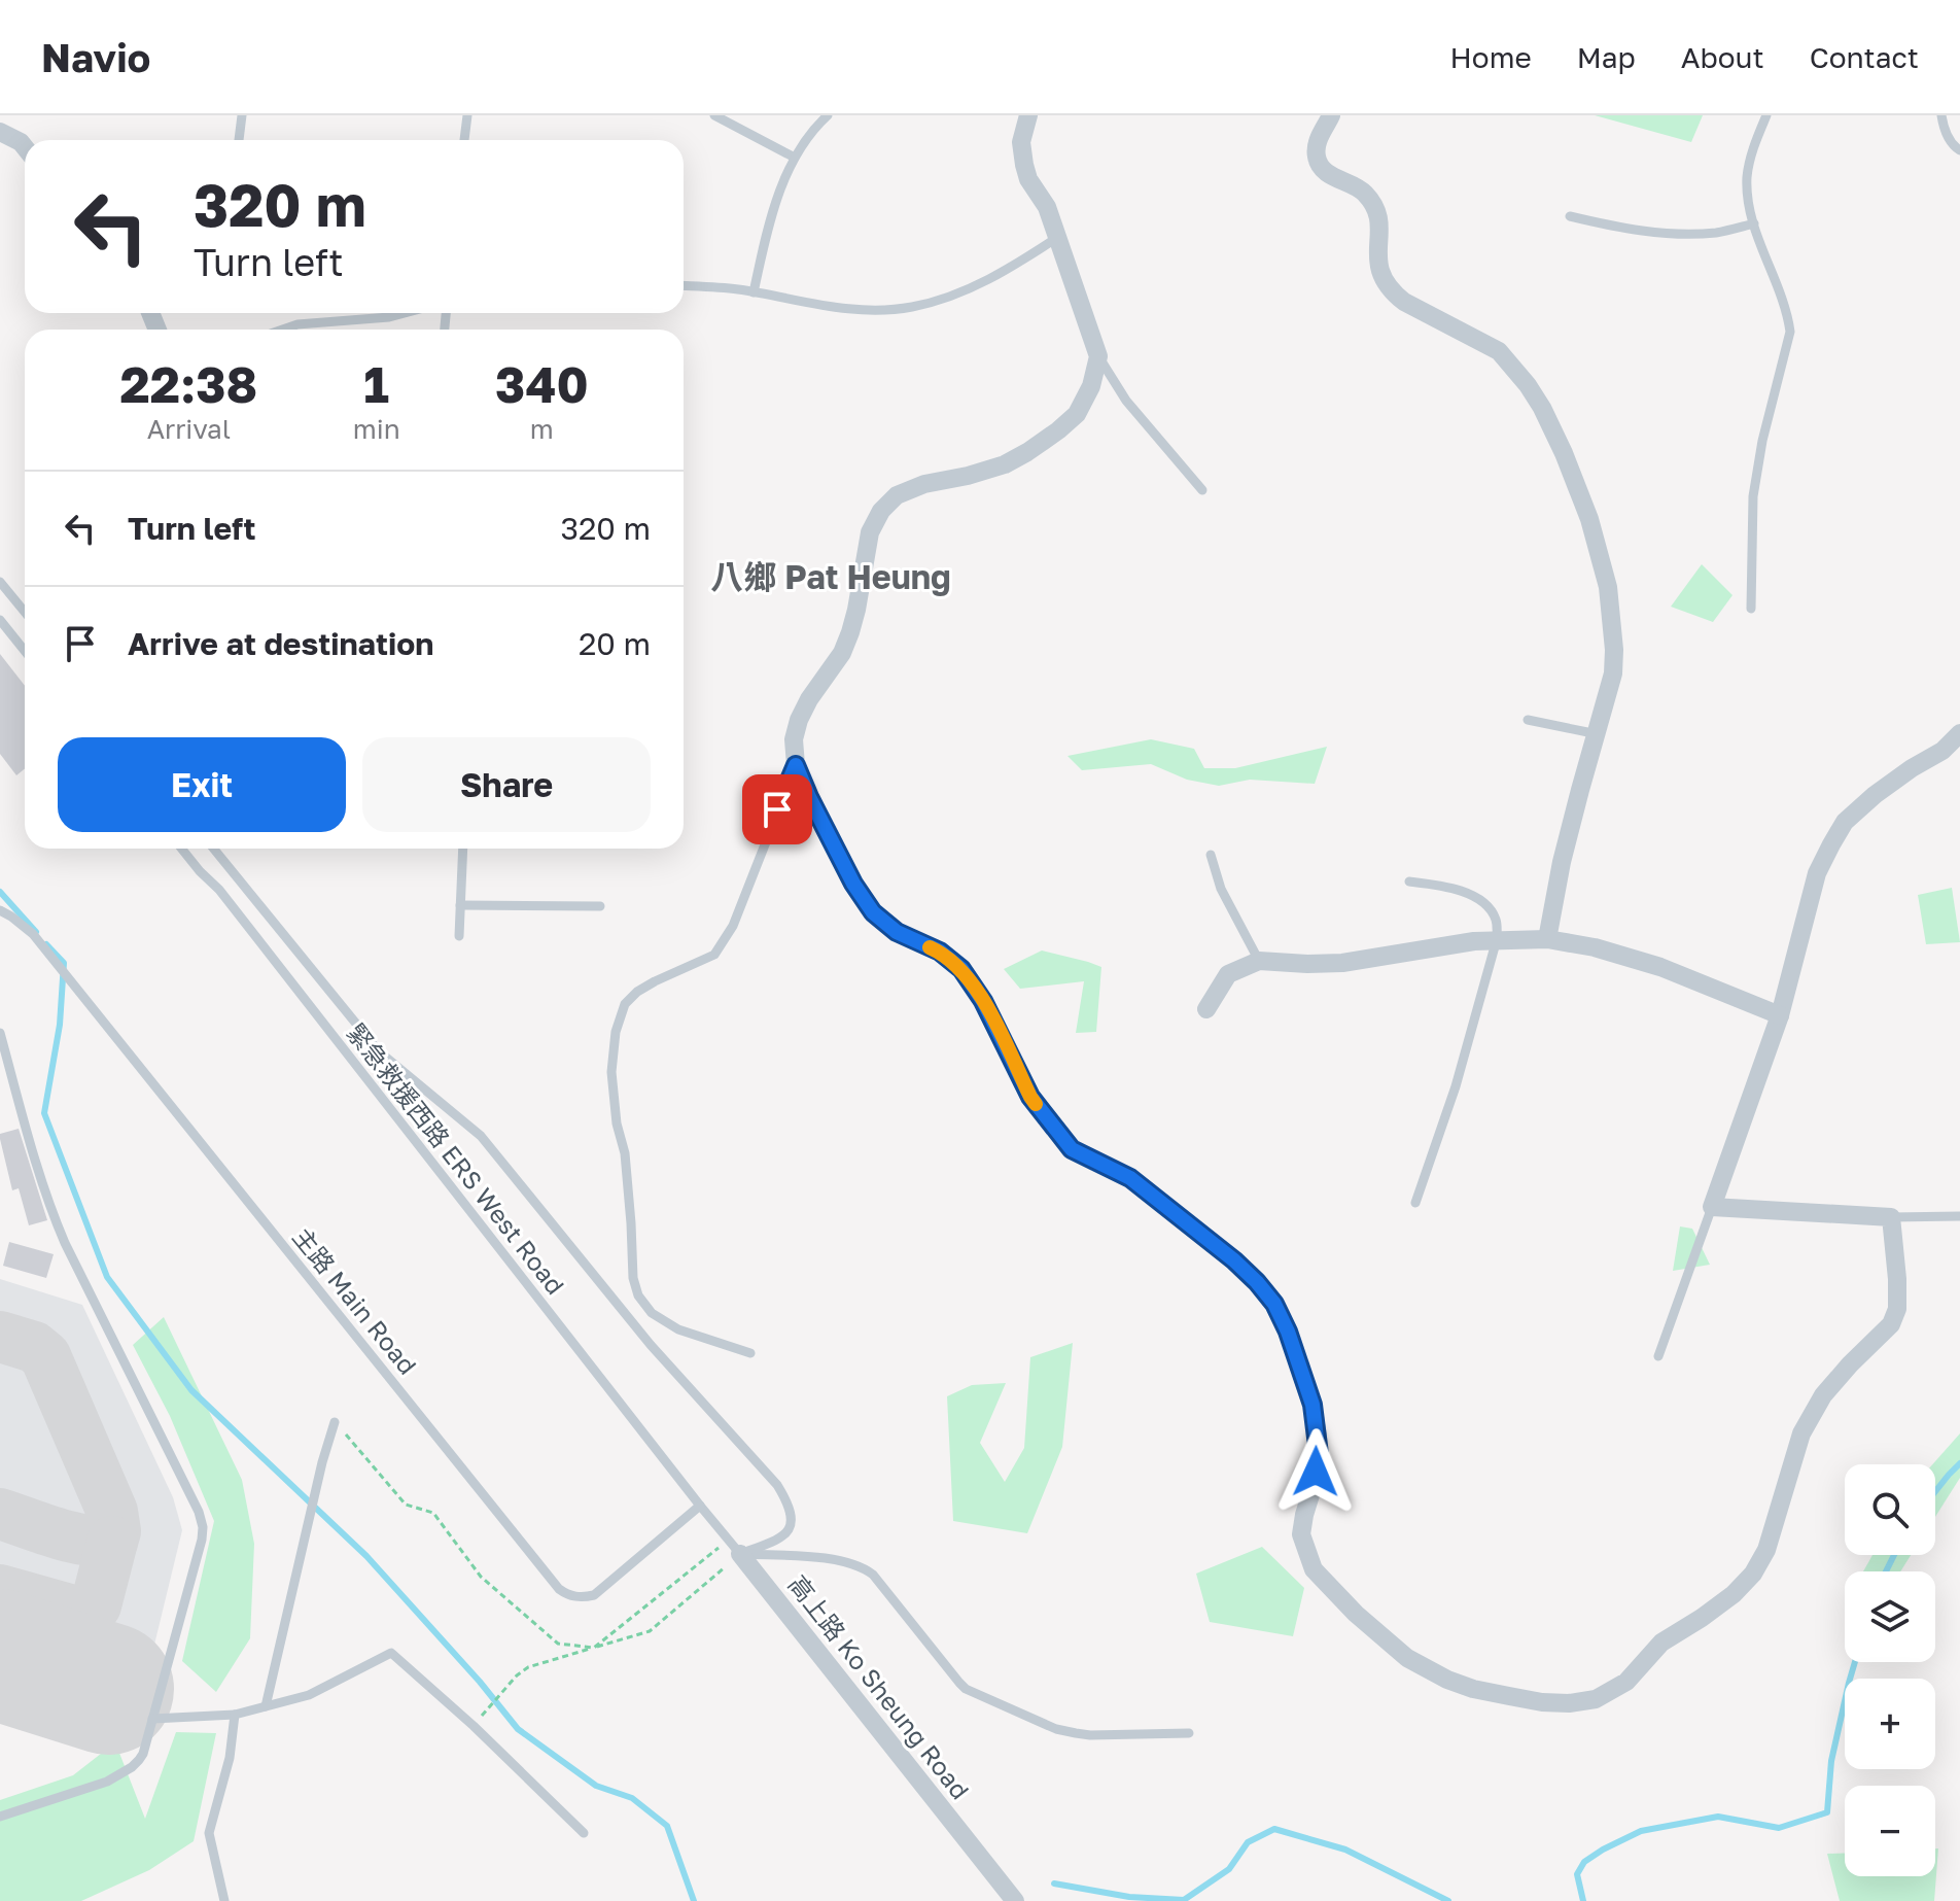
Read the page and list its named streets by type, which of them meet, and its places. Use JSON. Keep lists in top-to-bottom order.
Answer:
{
  "streets": {
    "street": ["高上路 Ko Sheung Road"],
    "lane": ["緊急救援西路 ERS West Road", "主路 Main Road"]
  },
  "crossings": [
    ["緊急救援西路 ERS West Road", "主路 Main Road"],
    ["緊急救援西路 ERS West Road", "高上路 Ko Sheung Road"],
    ["主路 Main Road", "高上路 Ko Sheung Road"]
  ],
  "districts": ["八鄉 Pat Heung"],
  "page": {
    "header": "Navio",
    "nav": [
      "Home",
      "Map",
      "About",
      "Contact"
    ],
    "turn": ["320 m", "Turn left"],
    "eta": [
      "22:38",
      "Arrival",
      "1",
      "min",
      "340",
      "m"
    ],
    "list": [
      {
        "name": "Turn left",
        "value": "320 m"
      },
      {
        "name": "Arrive at destination",
        "value": "20 m"
      }
    ],
    "buttons": ["Exit", "Share"],
    "map_buttons": ["+", "−"]
  }
}
